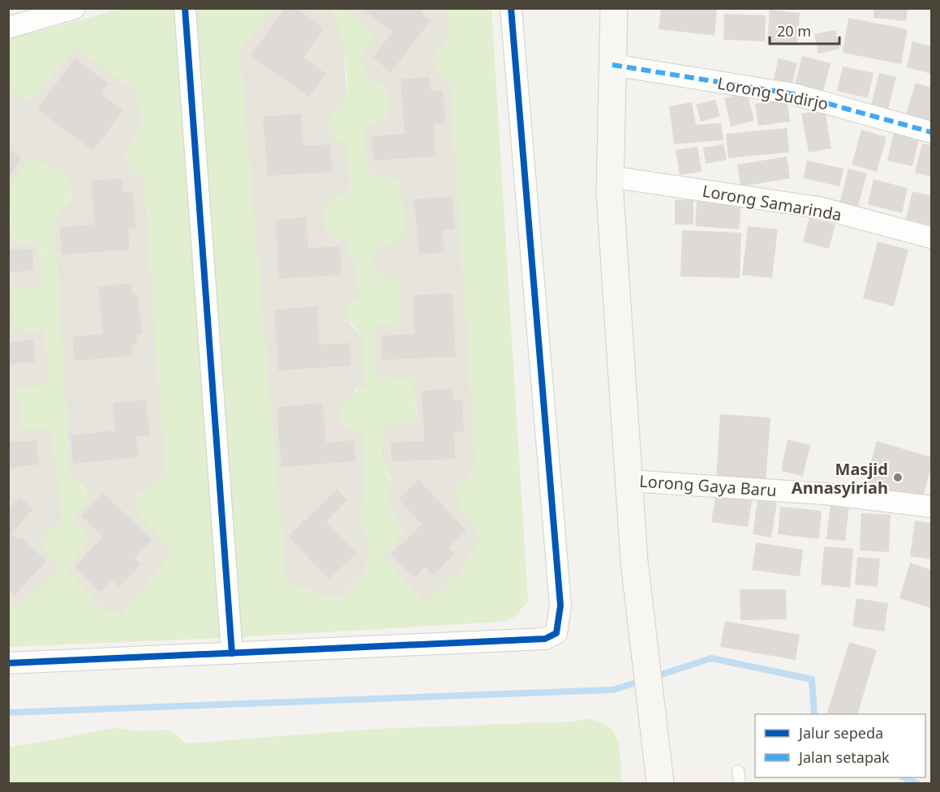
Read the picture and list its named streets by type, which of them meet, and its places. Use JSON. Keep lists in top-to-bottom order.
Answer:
{
  "streets": {
    "street": ["Lorong Sudirjo", "Lorong Samarinda", "Lorong Gaya Baru"]
  },
  "places": ["Masjid Annasyiriah"],
  "legend": ["Jalur sepeda", "Jalan setapak"],
  "scale_bar": "20 m"
}
